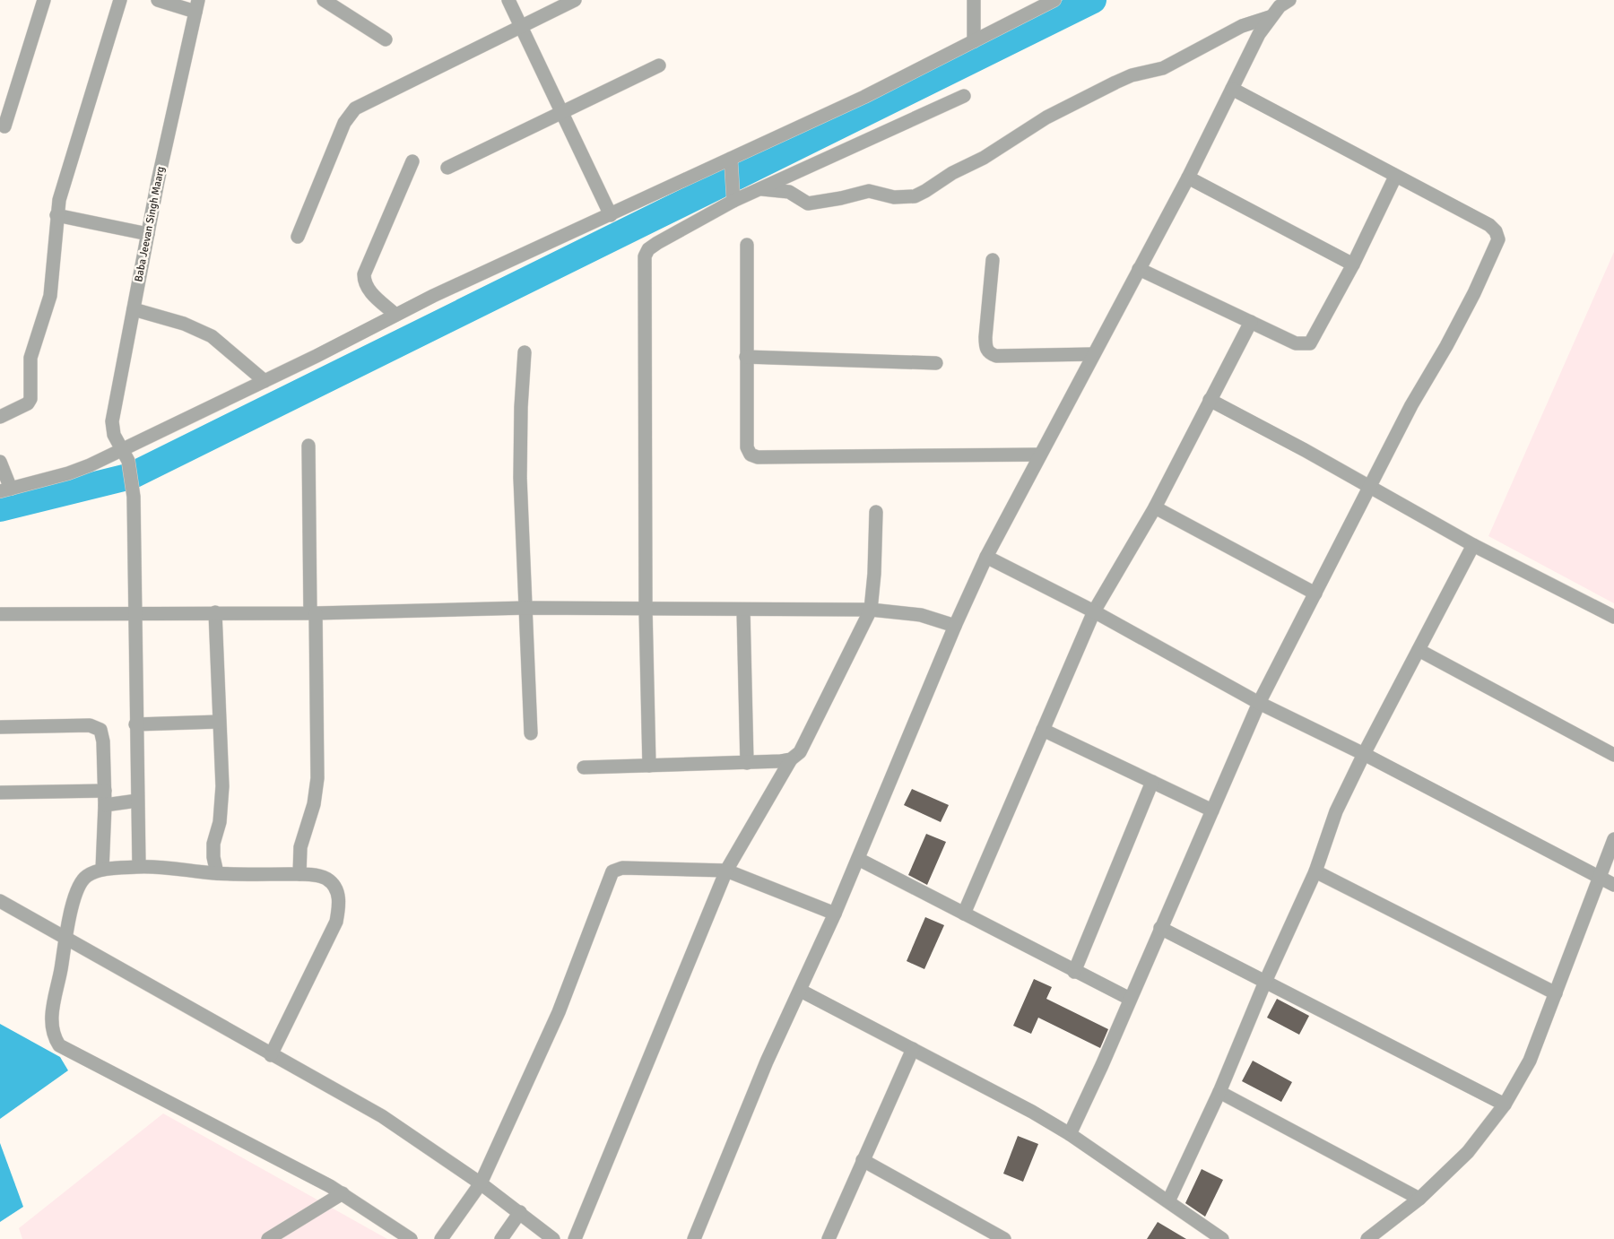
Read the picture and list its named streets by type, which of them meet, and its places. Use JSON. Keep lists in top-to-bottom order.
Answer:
{
  "streets": {
    "street": ["Baba Jeevan Singh Maarg"]
  }
}
